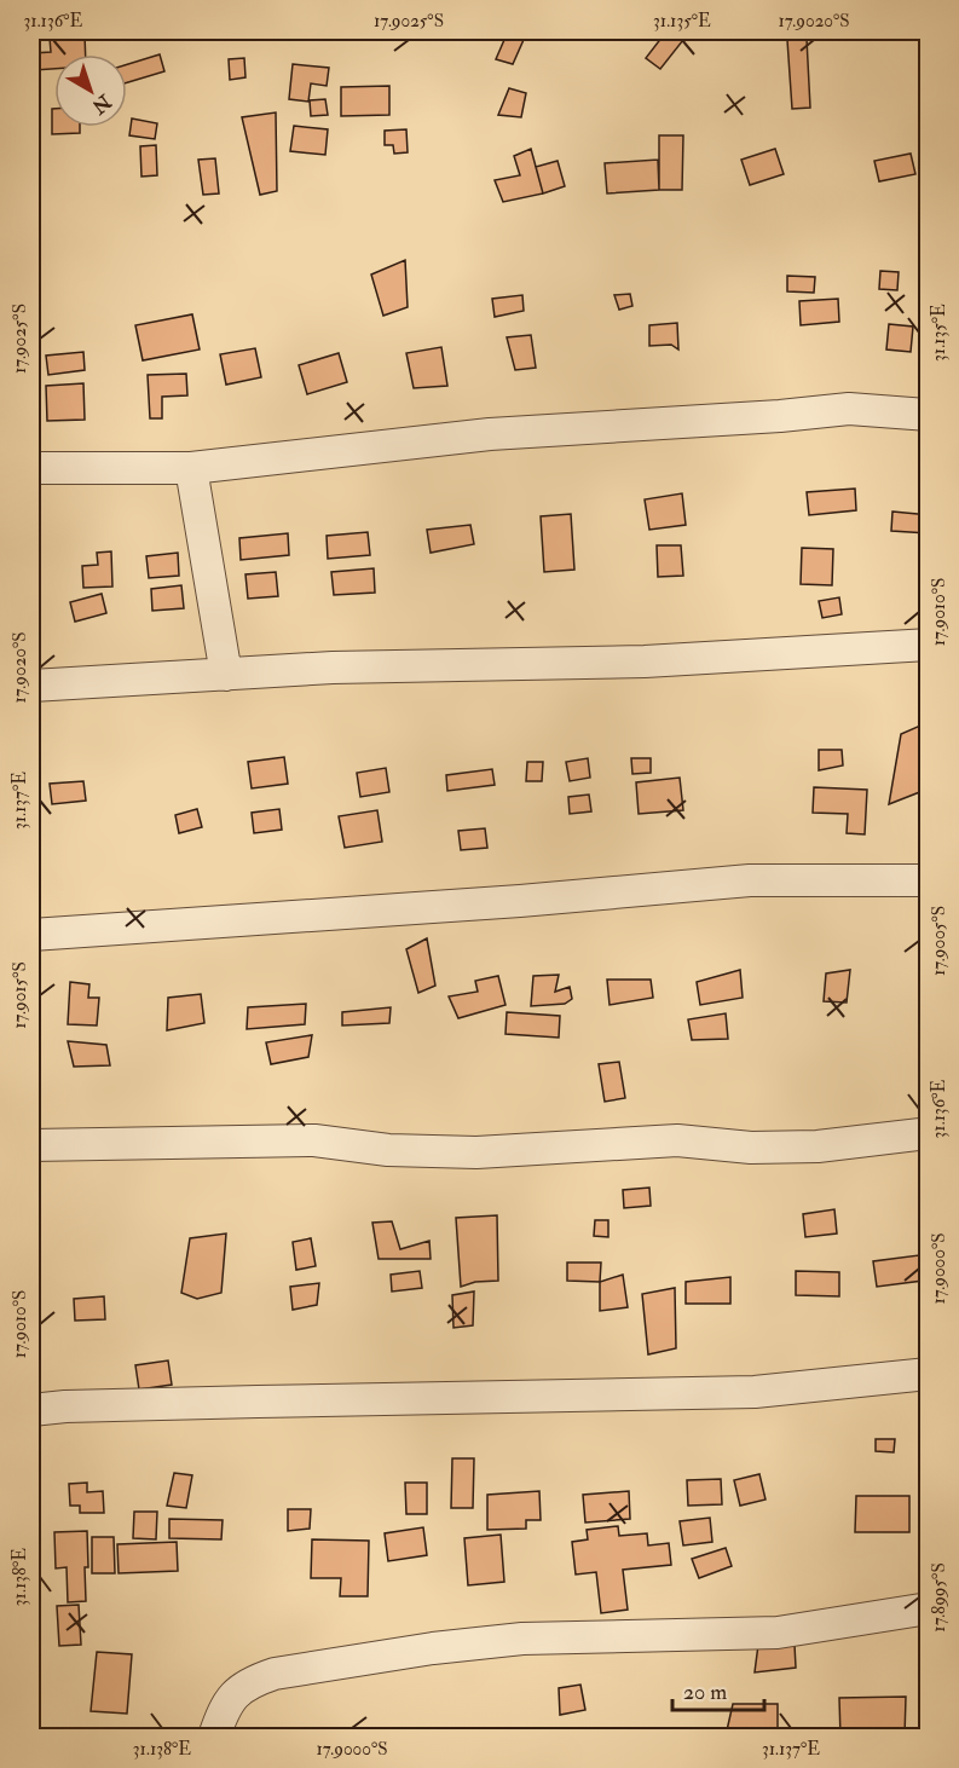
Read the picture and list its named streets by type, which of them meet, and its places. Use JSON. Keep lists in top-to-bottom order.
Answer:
{
  "scale_bar": "20 m",
  "north": "bottom right",
  "coordinates": [
    "31.136°E",
    "17.9025°S",
    "31.135°E",
    "17.9020°S",
    "17.9010°S",
    "31.137°E",
    "17.9005°S",
    "17.9015°S",
    "17.9000°S",
    "31.138°E",
    "17.8995°S"
  ]
}
